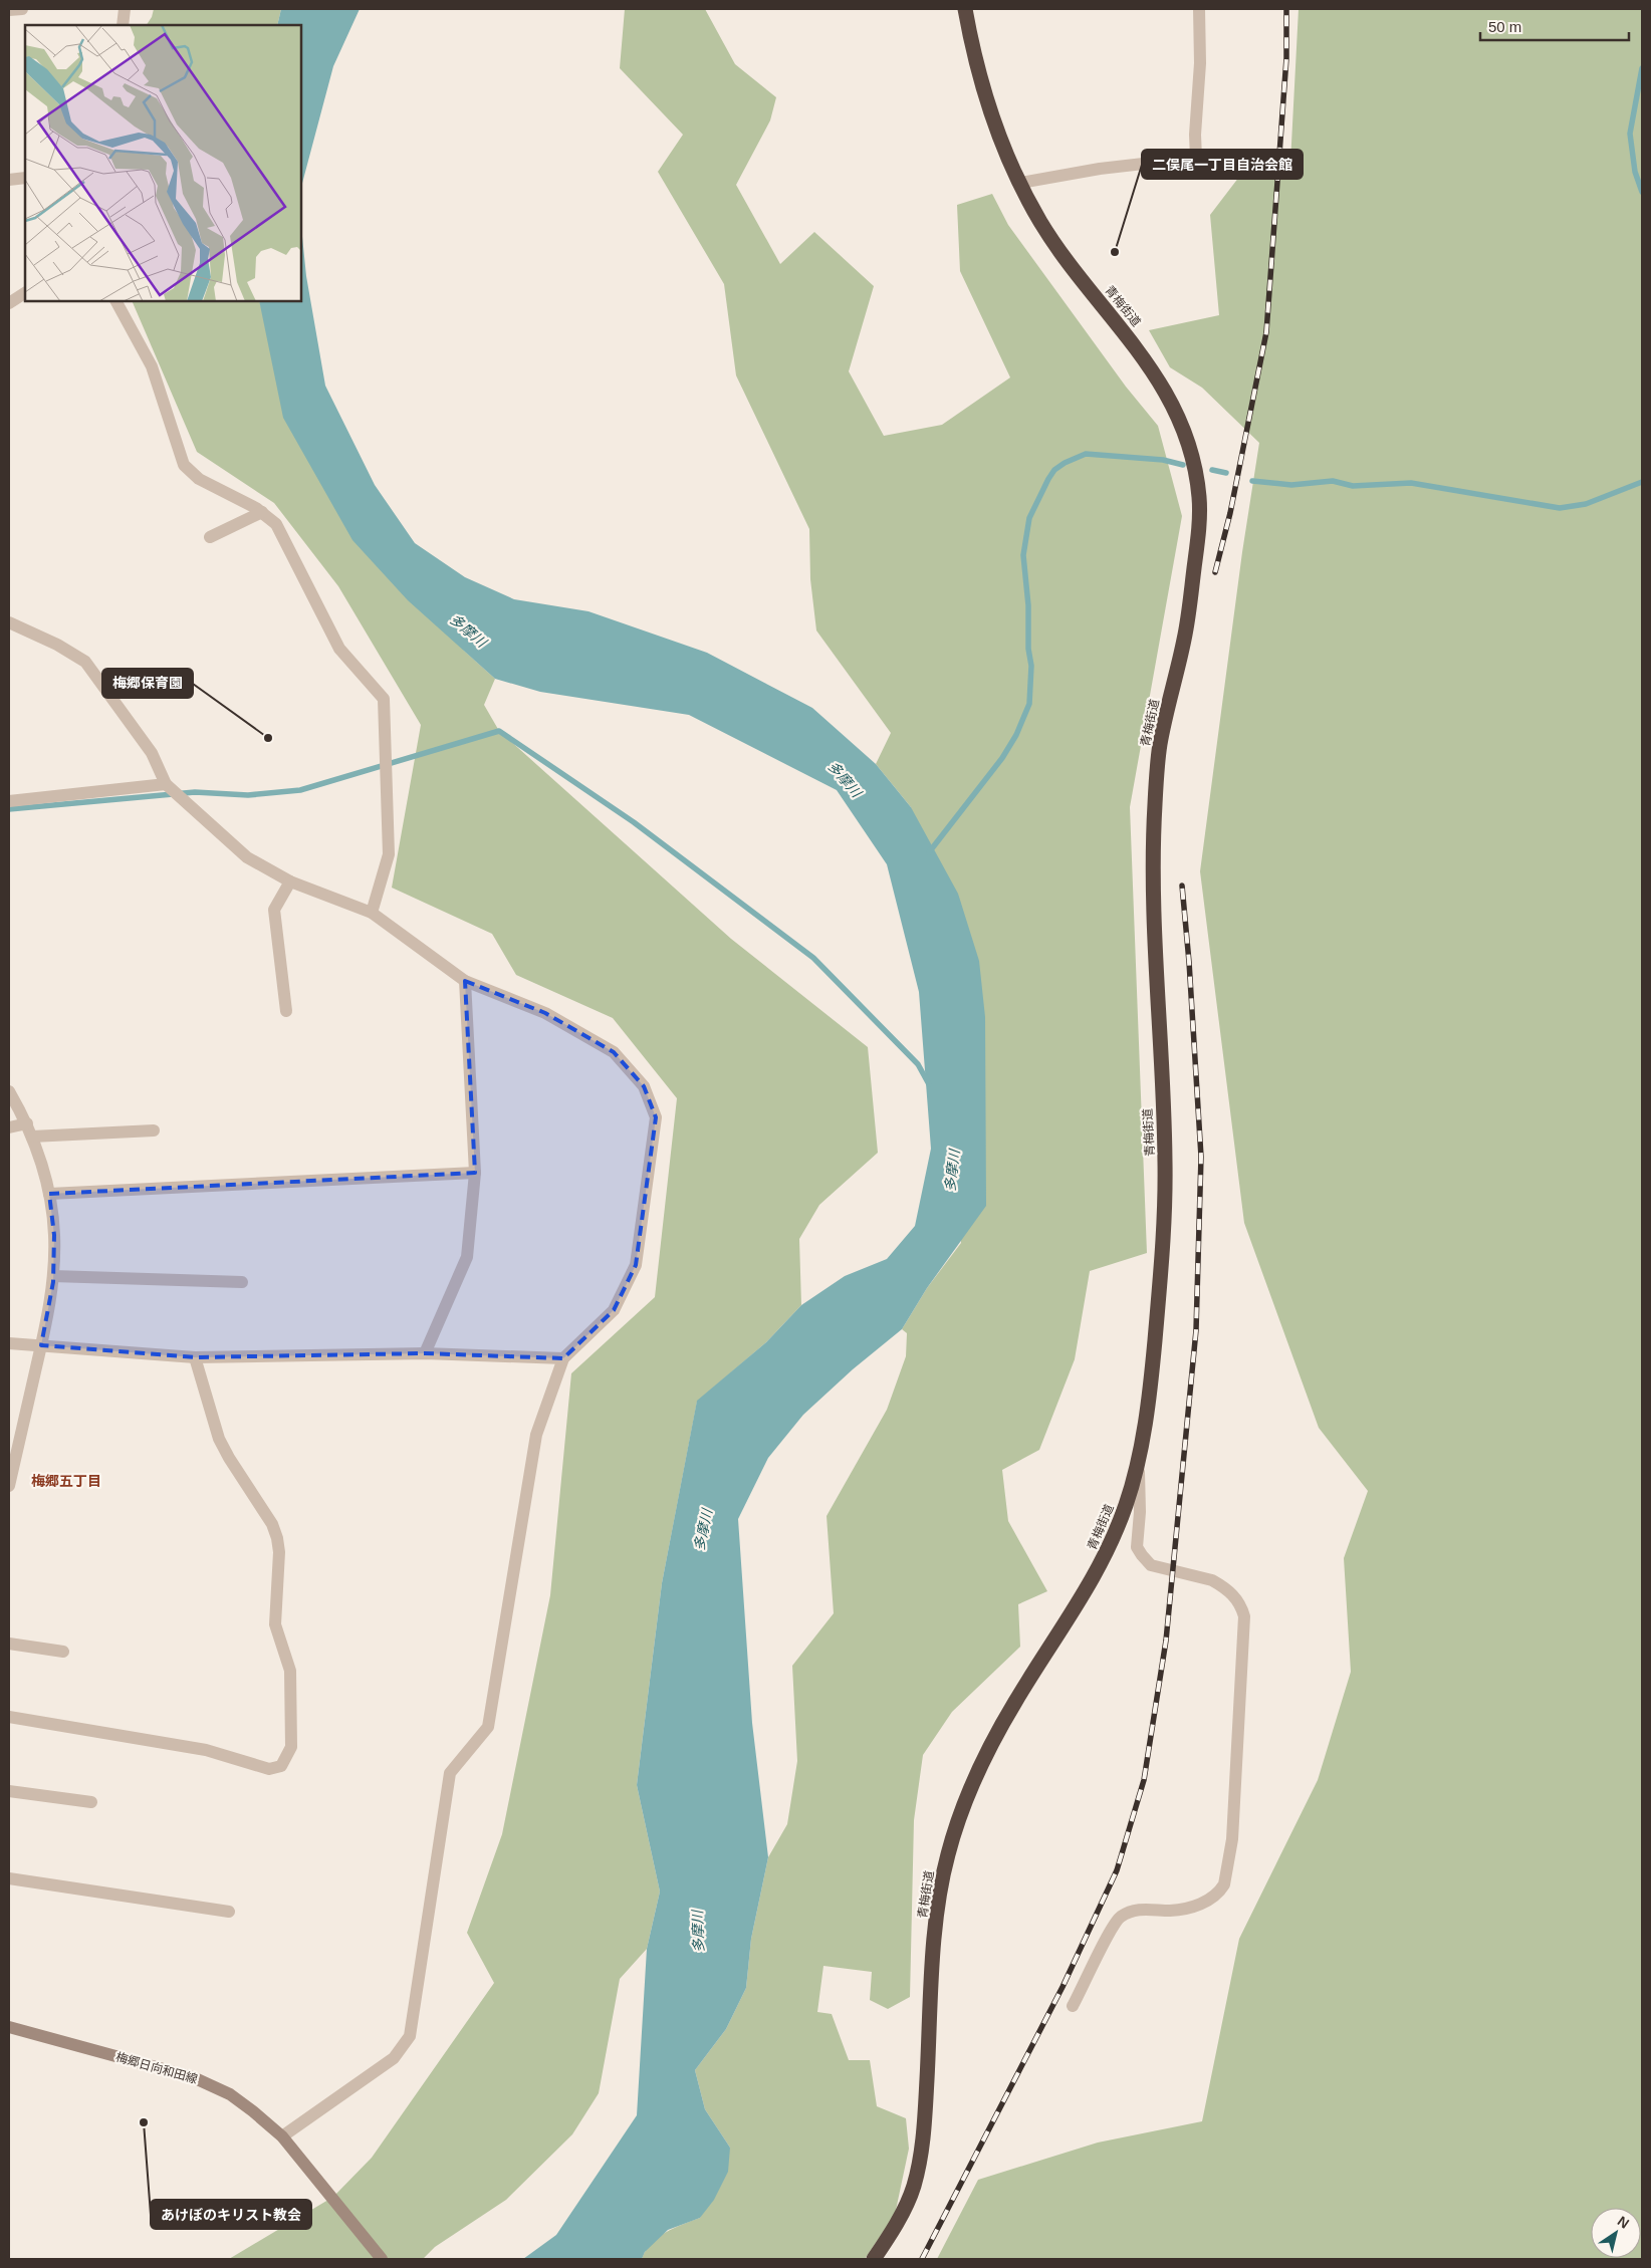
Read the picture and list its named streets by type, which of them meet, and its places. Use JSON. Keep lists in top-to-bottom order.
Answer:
{
  "streets": {
    "highway": ["青梅街道"],
    "main road": ["梅郷日向和田線"]
  },
  "districts": ["梅郷五丁目"],
  "water": ["多摩川"],
  "places": ["二俣尾一丁目自治会館", "梅郷保育園", "あけぼのキリスト教会"],
  "scale_bar": "50 m",
  "north": "top right"
}
